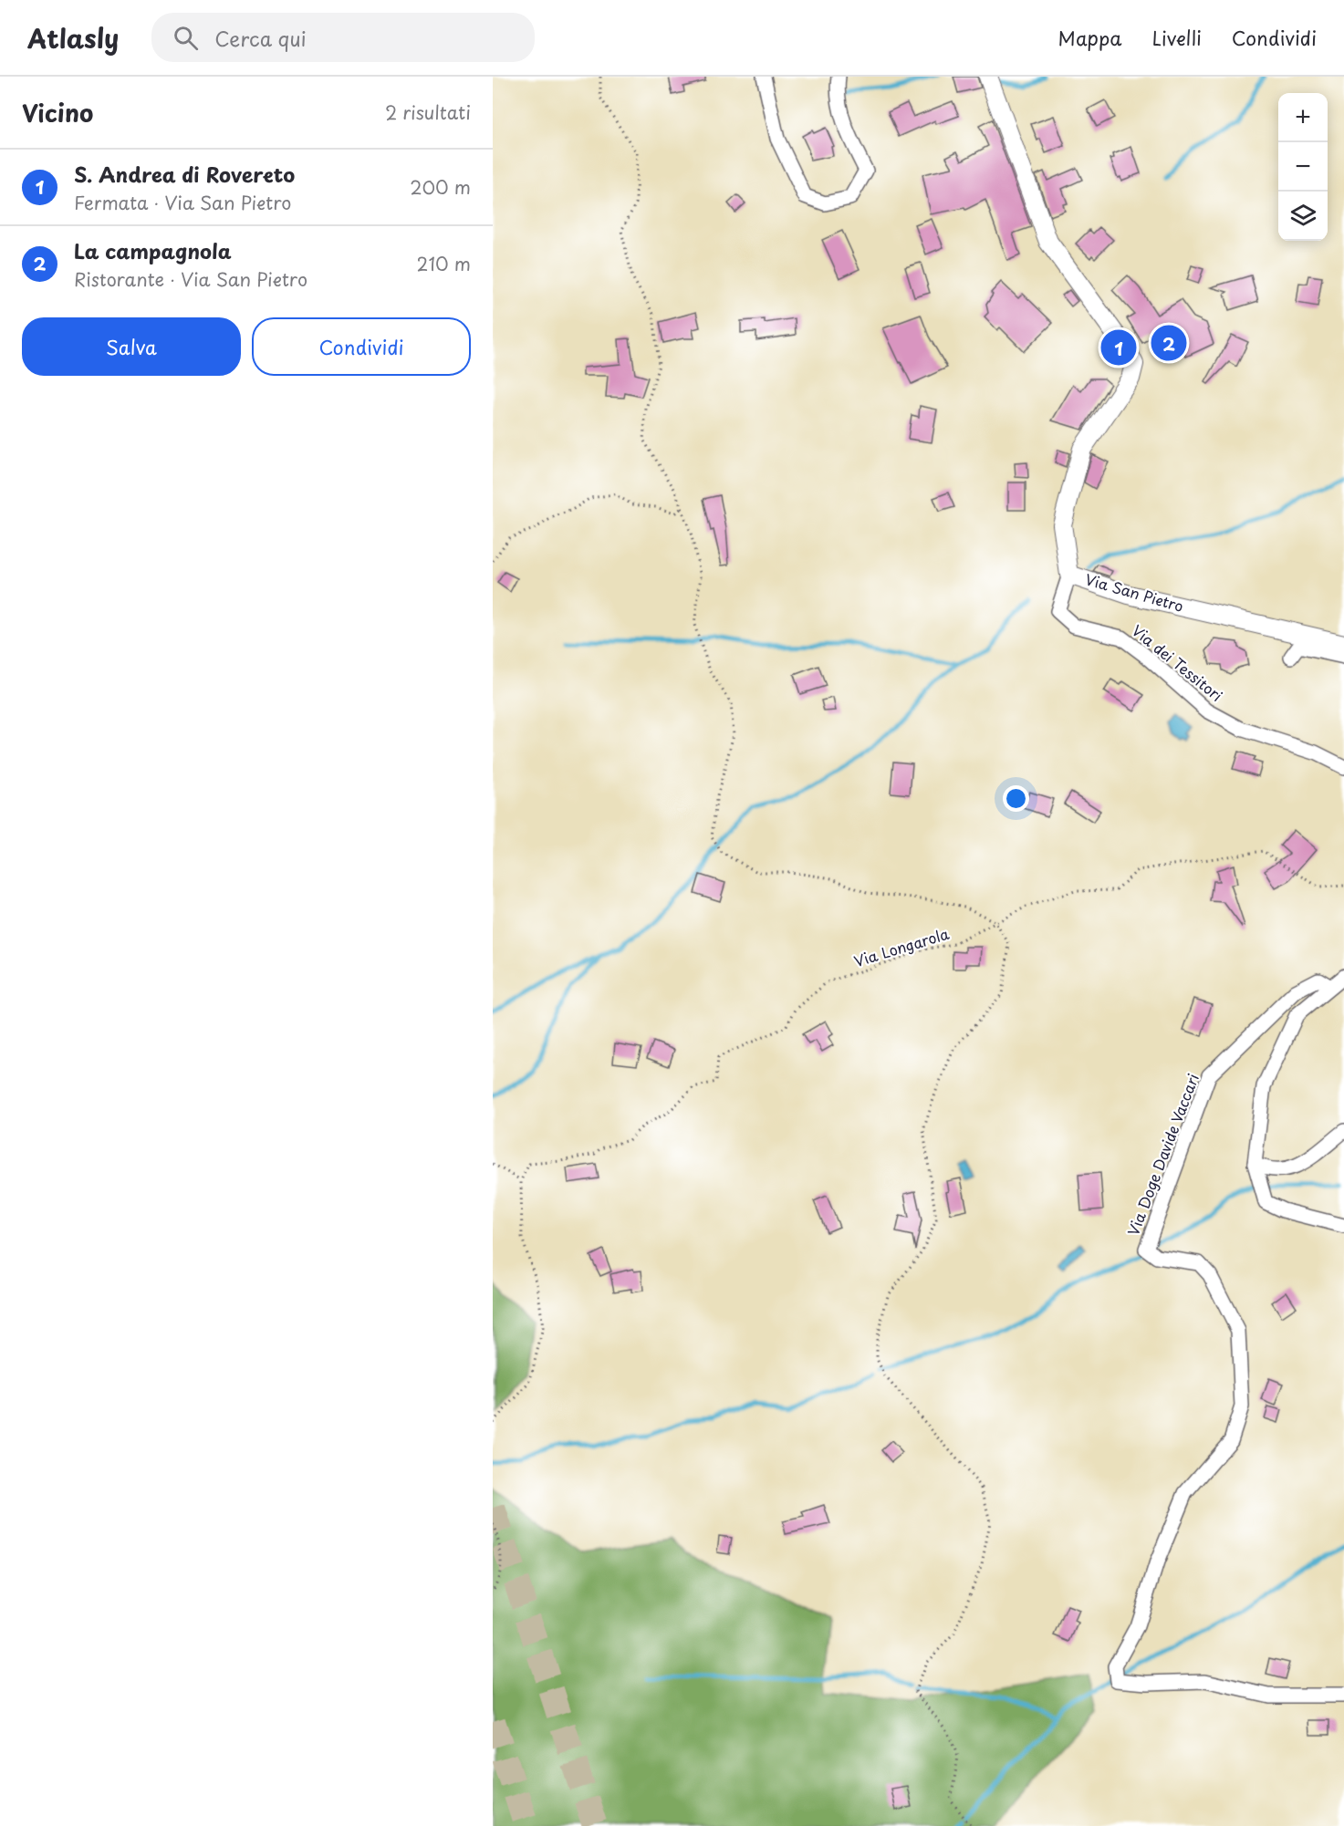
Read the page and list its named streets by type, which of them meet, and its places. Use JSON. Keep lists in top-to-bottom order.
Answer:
{
  "streets": {
    "street": ["Via San Pietro", "Via dei Tessitori", "Via Doge Davide Vaccari"],
    "path": ["Via Longarola"]
  },
  "crossings": [
    ["Via San Pietro", "Via dei Tessitori"]
  ],
  "page": {
    "header": "Atlasly",
    "search": "Cerca qui",
    "nav": ["Mappa", "Livelli", "Condividi"],
    "heading": ["Vicino", "2 risultati"],
    "map_buttons": ["+", "−"],
    "list": [
      {
        "mark": "1",
        "name": "S. Andrea di Rovereto",
        "note": "Fermata · Via San Pietro",
        "value": "200 m"
      },
      {
        "mark": "2",
        "name": "La campagnola",
        "note": "Ristorante · Via San Pietro",
        "value": "210 m"
      }
    ],
    "buttons": ["Salva", "Condividi"],
    "pins": ["2", "1"]
  }
}
